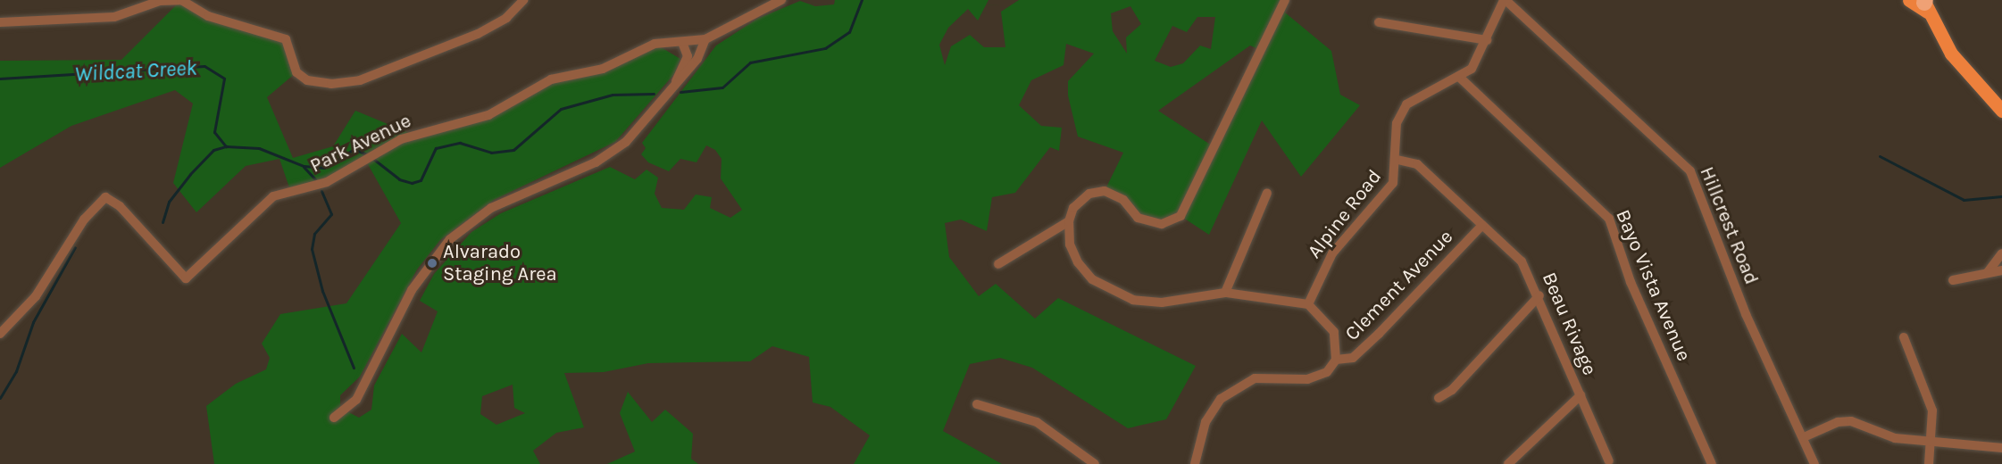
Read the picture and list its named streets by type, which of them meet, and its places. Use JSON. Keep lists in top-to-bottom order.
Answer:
{
  "streets": {
    "street": [
      "Park Avenue",
      "Alpine Road",
      "Hillcrest Road",
      "Clement Avenue",
      "Bayo Vista Avenue",
      "Beau Rivage"
    ]
  },
  "crossings": [
    ["Alpine Road", "Hillcrest Road"],
    ["Alpine Road", "Bayo Vista Avenue"],
    ["Alpine Road", "Beau Rivage"],
    ["Clement Avenue", "Beau Rivage"]
  ],
  "water": ["Wildcat Creek"],
  "places": ["Alvarado Staging Area"]
}
